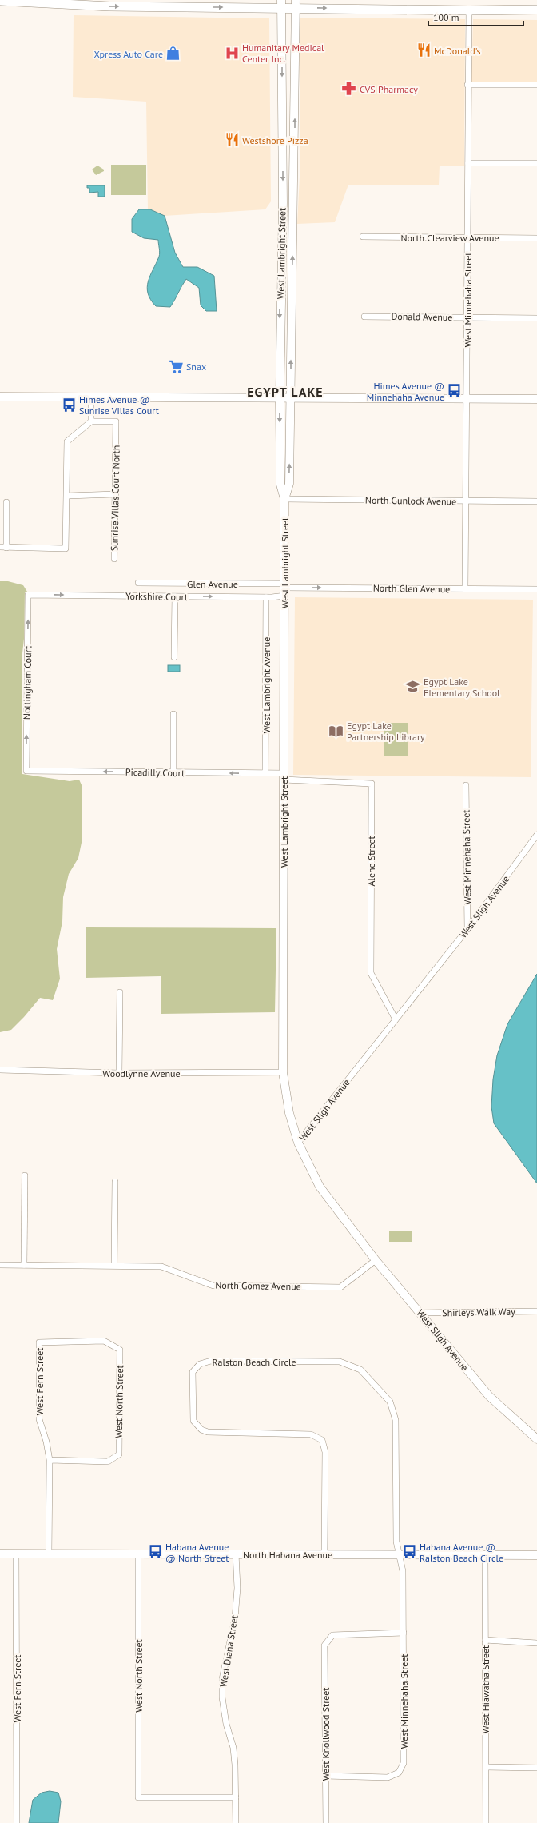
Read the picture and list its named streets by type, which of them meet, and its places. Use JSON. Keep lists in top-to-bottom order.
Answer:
{
  "streets": {
    "main road": ["West Lambright Street", "West Sligh Avenue", "North Habana Avenue"],
    "street": [
      "North Clearview Avenue",
      "West Minnehaha Street",
      "Donald Avenue",
      "Sunrise Villas Court North",
      "North Gunlock Avenue",
      "Glen Avenue",
      "North Glen Avenue",
      "Yorkshire Court",
      "Nottingham Court",
      "West Lambright Avenue",
      "Picadilly Court",
      "Alene Street",
      "Woodlynne Avenue",
      "North Gomez Avenue",
      "Shirleys Walk Way",
      "Ralston Beach Circle",
      "West Fern Street",
      "West North Street",
      "West Diana Street",
      "West Hiawatha Street",
      "West Knollwood Street"
    ]
  },
  "crossings": [
    ["North Clearview Avenue", "West Minnehaha Street"],
    ["West Lambright Street", "North Gunlock Avenue"],
    ["West Lambright Street", "Glen Avenue"],
    ["West Lambright Street", "North Glen Avenue"],
    ["West Lambright Street", "Yorkshire Court"],
    ["West Lambright Street", "Picadilly Court"],
    ["West Lambright Street", "Alene Street"],
    ["West Lambright Street", "West Sligh Avenue"],
    ["West Lambright Street", "Woodlynne Avenue"],
    ["West Minnehaha Street", "Donald Avenue"],
    ["West Minnehaha Street", "North Gunlock Avenue"],
    ["West Minnehaha Street", "North Glen Avenue"],
    ["West Minnehaha Street", "West Sligh Avenue"],
    ["West Minnehaha Street", "Ralston Beach Circle"],
    ["West Minnehaha Street", "North Habana Avenue"],
    ["West Minnehaha Street", "West Knollwood Street"],
    ["Glen Avenue", "North Glen Avenue"],
    ["Yorkshire Court", "Nottingham Court"],
    ["Yorkshire Court", "West Lambright Avenue"],
    ["Nottingham Court", "Picadilly Court"],
    ["West Lambright Avenue", "Picadilly Court"],
    ["Picadilly Court", "Alene Street"],
    ["Alene Street", "West Sligh Avenue"],
    ["West Sligh Avenue", "North Gomez Avenue"],
    ["West Sligh Avenue", "Shirleys Walk Way"],
    ["Ralston Beach Circle", "North Habana Avenue"],
    ["West Fern Street", "West North Street"],
    ["West Fern Street", "North Habana Avenue"],
    ["West North Street", "North Habana Avenue"],
    ["West North Street", "West Diana Street"],
    ["North Habana Avenue", "West Diana Street"],
    ["North Habana Avenue", "West Hiawatha Street"]
  ],
  "one_way": [
    "North Glen Avenue",
    "Yorkshire Court",
    "Nottingham Court",
    "Picadilly Court"
  ],
  "districts": ["EGYPT LAKE"],
  "places": {
    "restaurant": ["McDonald's", "Westshore Pizza"],
    "hospital": ["Humanitary Medical Center Inc."],
    "shop": ["Xpress Auto Care"],
    "pharmacy": ["CVS Pharmacy"],
    "supermarket": ["Snax"],
    "bus stop": [
      "Himes Avenue @ Minnehaha Avenue",
      "Himes Avenue @ Sunrise Villas Court",
      "Habana Avenue @ North Street",
      "Habana Avenue @ Ralston Beach Circle"
    ],
    "school or university": ["Egypt Lake Elementary School"],
    "library": ["Egypt Lake Partnership Library"]
  },
  "scale_bar": "100 m"
}
